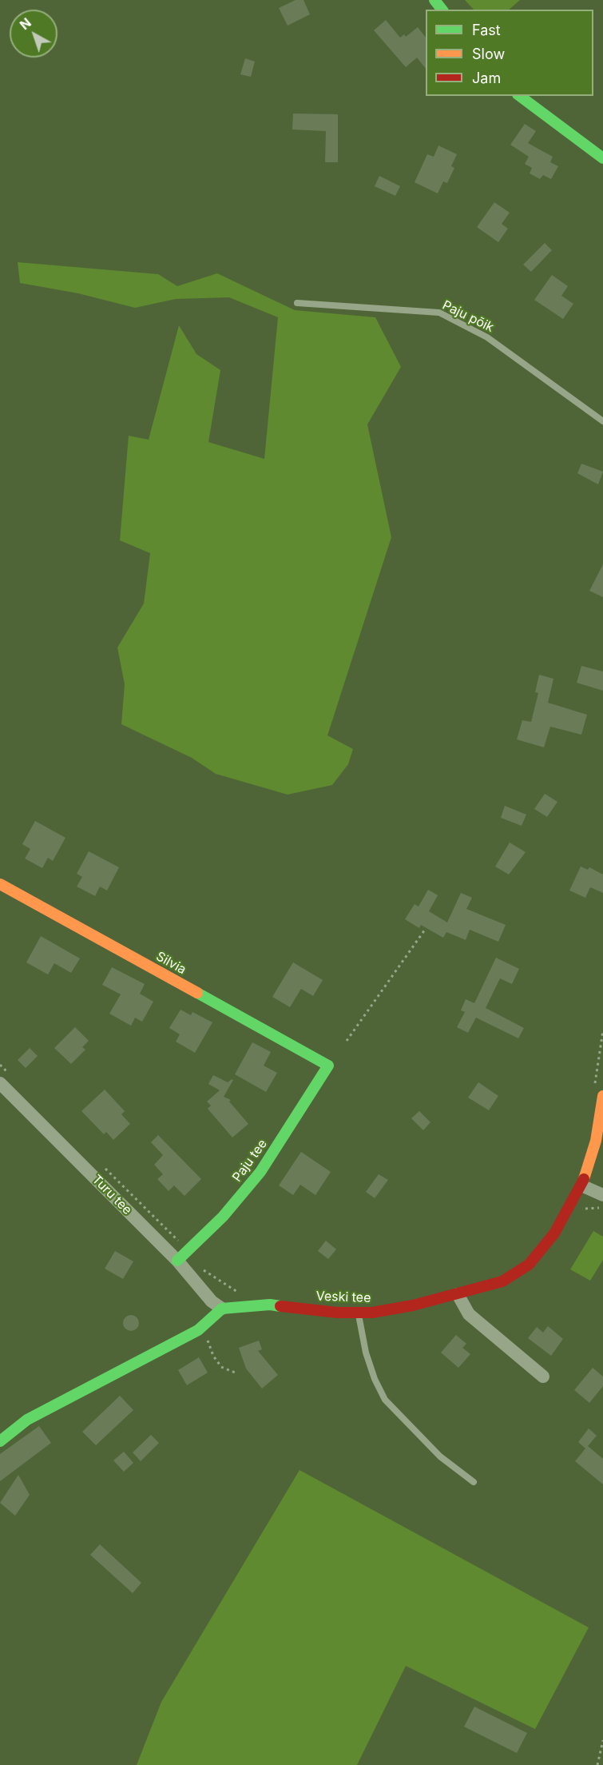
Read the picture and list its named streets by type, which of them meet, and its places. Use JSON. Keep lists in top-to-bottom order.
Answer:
{
  "streets": {
    "street": [
      "Silvia",
      "Paju tee",
      "Turu tee",
      "Veski tee"
    ],
    "lane": ["Paju põik"]
  },
  "crossings": [
    ["Silvia", "Paju tee"],
    ["Paju tee", "Turu tee"],
    ["Turu tee", "Veski tee"]
  ],
  "legend": ["Fast", "Slow", "Jam"],
  "north": "top left"
}
